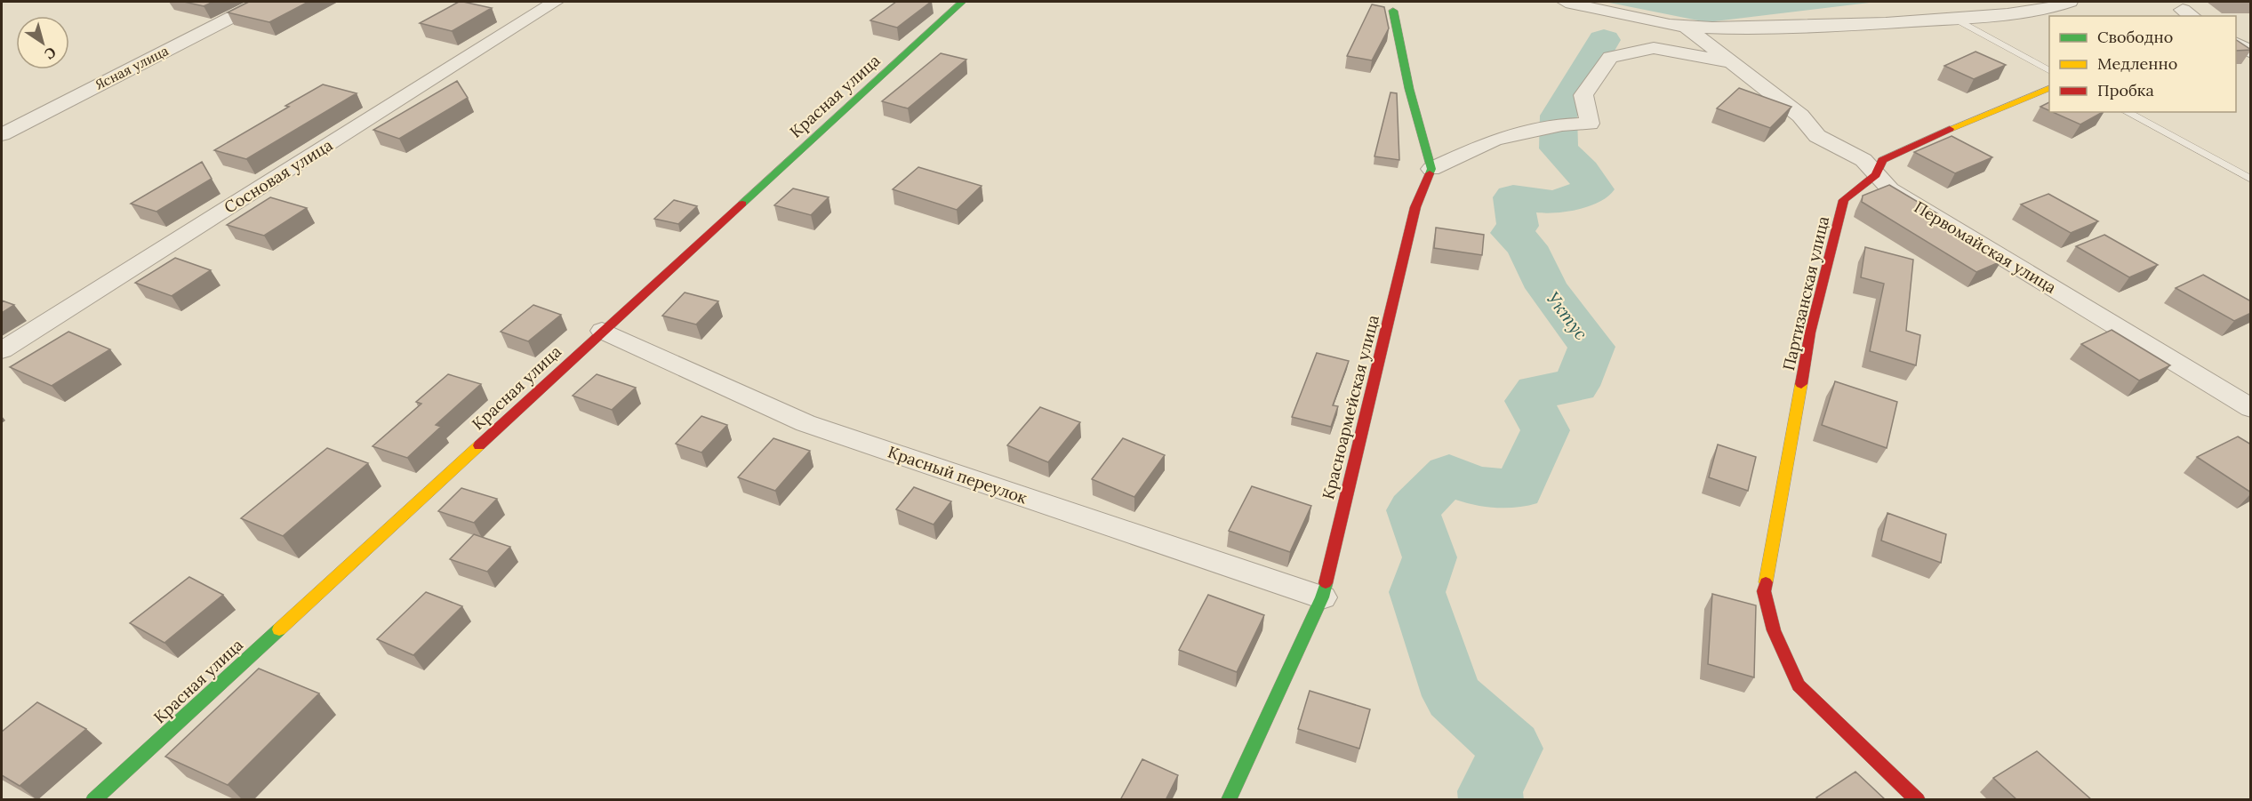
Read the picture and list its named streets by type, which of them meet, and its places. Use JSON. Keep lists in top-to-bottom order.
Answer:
{
  "streets": {
    "street": [
      "Ясная улица",
      "Красная улица",
      "Сосновая улица",
      "Первомайская улица",
      "Партизанская улица",
      "Красноармейская улица",
      "Красный переулок"
    ]
  },
  "crossings": [
    ["Красная улица", "Красный переулок"],
    ["Первомайская улица", "Партизанская улица"],
    ["Красноармейская улица", "Красный переулок"]
  ],
  "water": ["Уктус"],
  "legend": ["Свободно", "Медленно", "Пробка"],
  "north": "bottom right"
}
